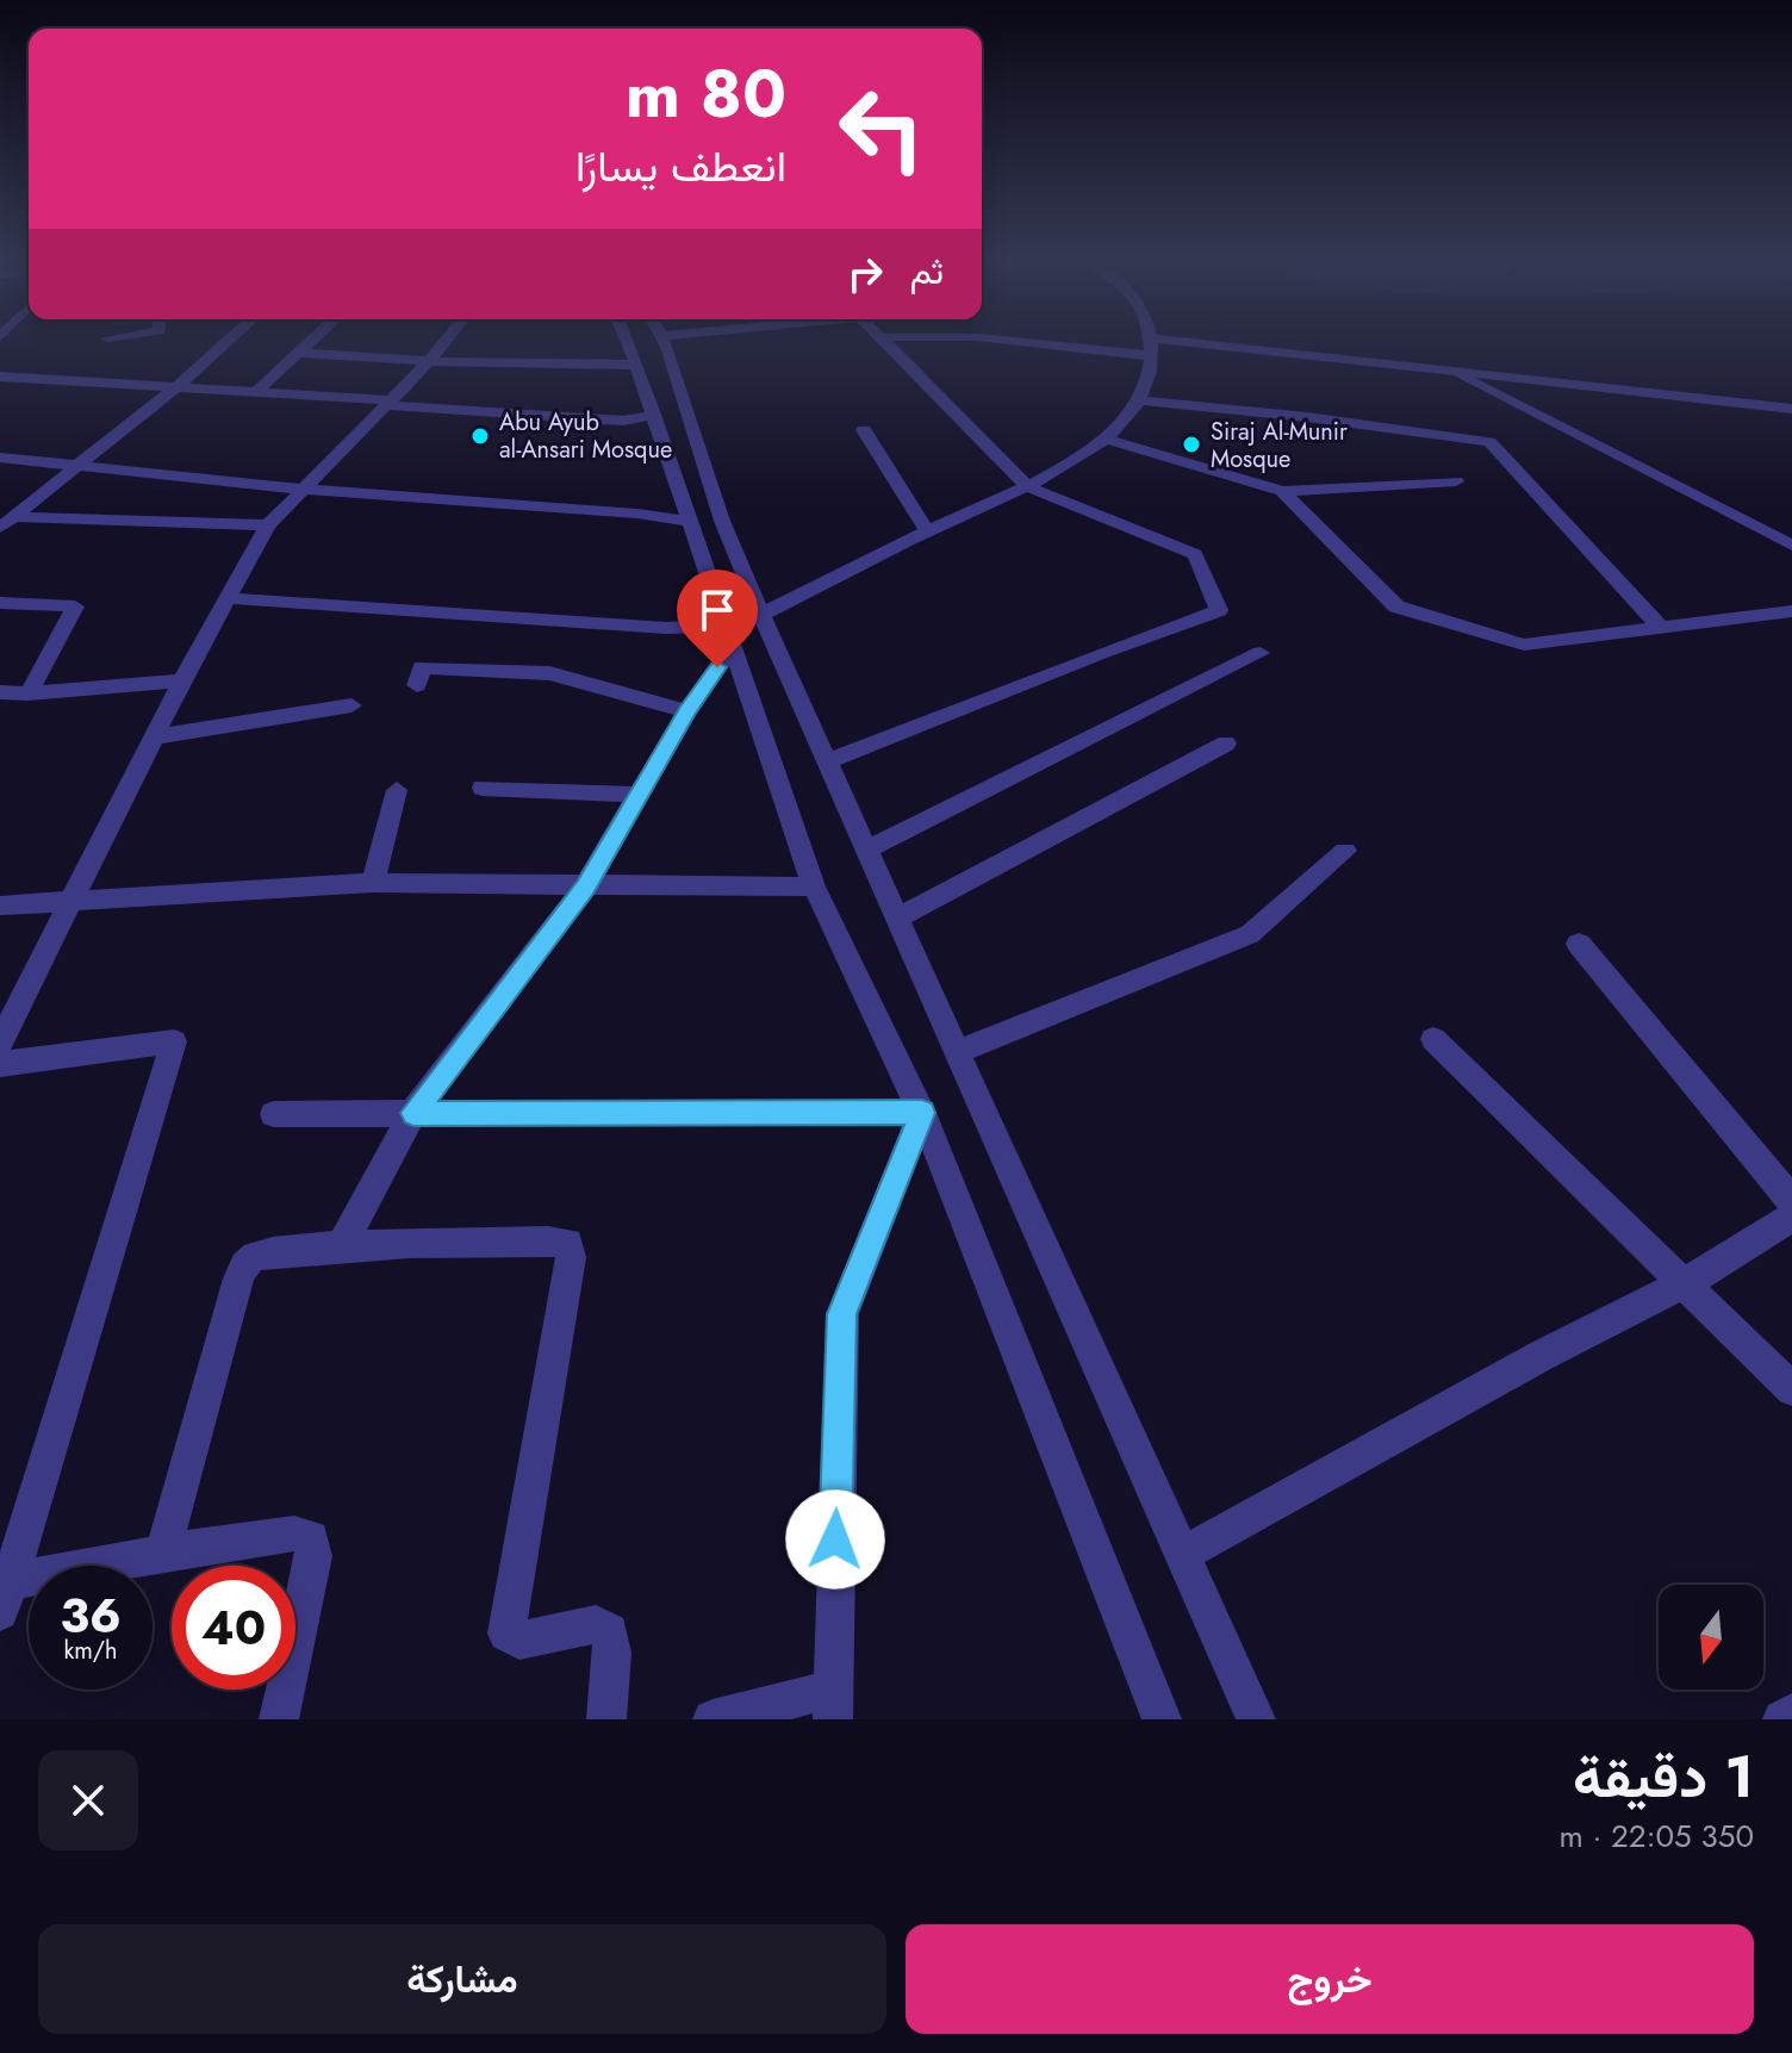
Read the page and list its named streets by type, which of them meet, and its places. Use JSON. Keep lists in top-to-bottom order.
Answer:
{
  "places": ["Abu Ayub al-Ansari Mosque", "Siraj Al-Munir Mosque"],
  "north": "bottom",
  "page": {
    "turn": ["80 m", "انعطف يسارًا"],
    "then": "ثم",
    "speed": "36 km/h",
    "limit": "40",
    "heading": ["1 دقيقة", "350 m · 22:05"],
    "buttons": ["خروج", "مشاركة"]
  }
}
